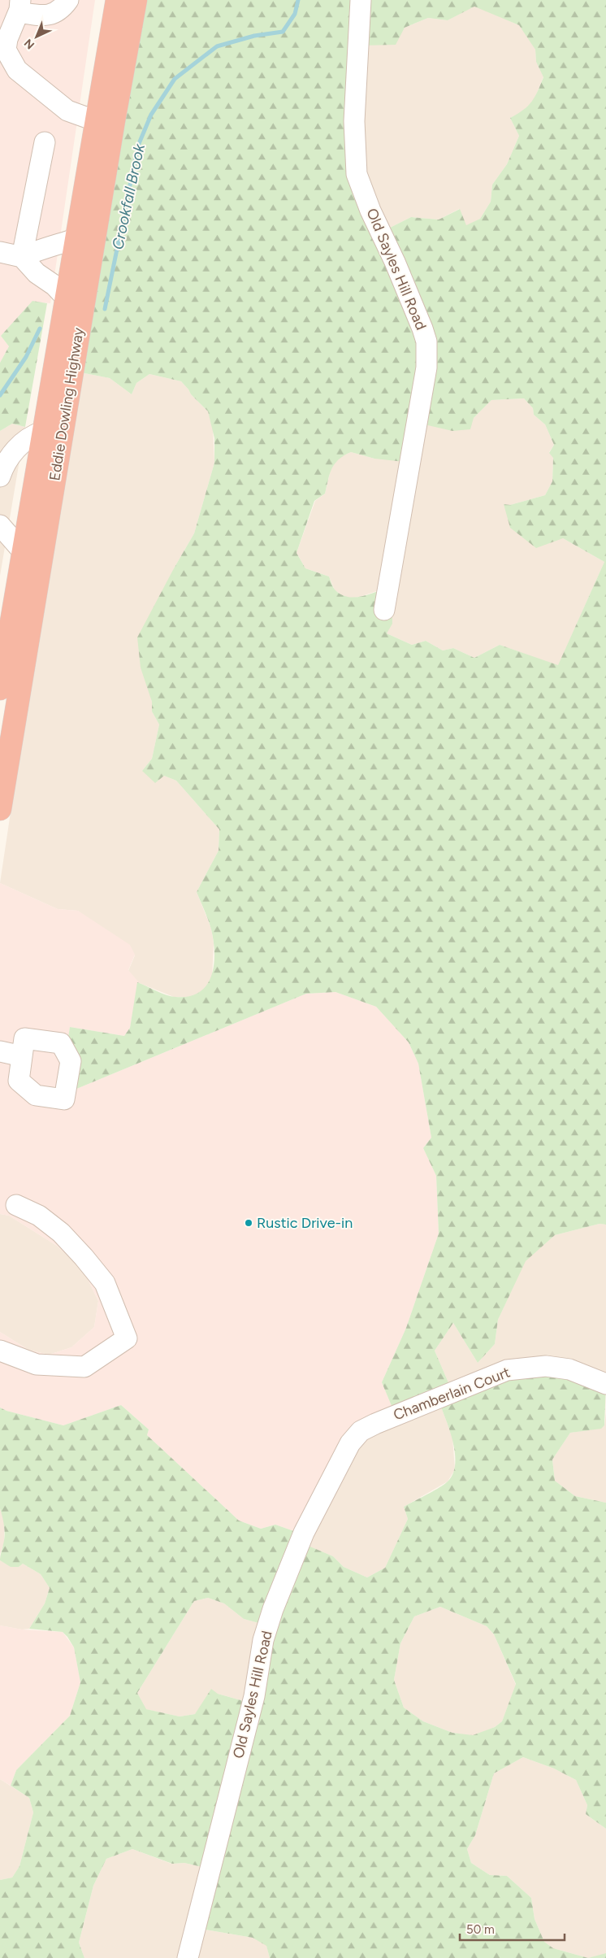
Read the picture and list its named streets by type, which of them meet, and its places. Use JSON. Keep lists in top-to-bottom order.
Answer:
{
  "streets": {
    "highway": ["Eddie Dowling Highway"],
    "street": ["Old Sayles Hill Road", "Chamberlain Court"]
  },
  "crossings": [
    ["Old Sayles Hill Road", "Chamberlain Court"]
  ],
  "water": ["Crookfall Brook"],
  "places": ["Rustic Drive-in"],
  "scale_bar": "50 m",
  "north": "bottom left"
}
